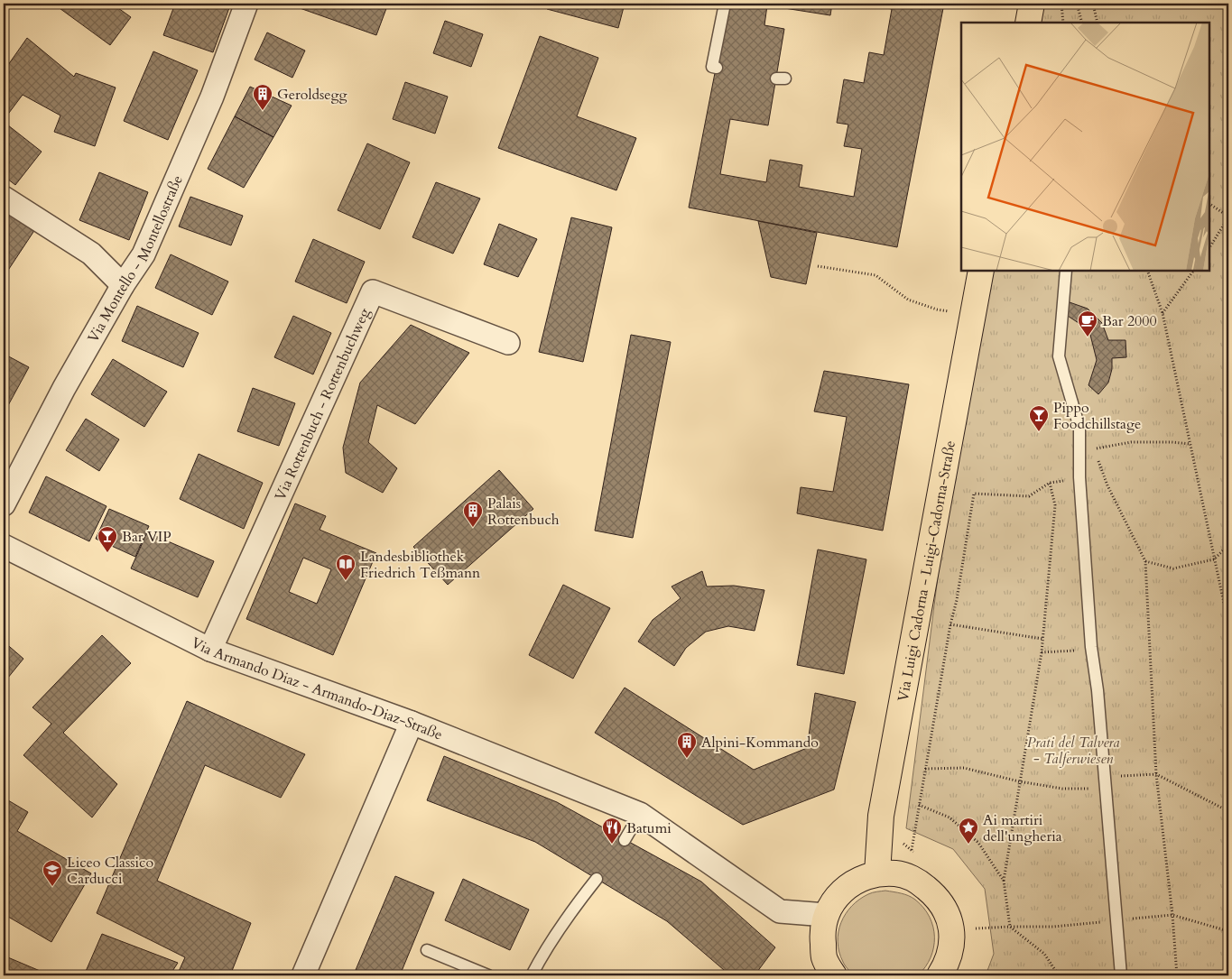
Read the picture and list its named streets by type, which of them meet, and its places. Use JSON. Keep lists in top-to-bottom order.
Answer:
{
  "streets": {
    "main road": ["Via Luigi Cadorna - Luigi-Cadorna-Straße"],
    "street": ["Via Montello - Montellostraße", "Via Rottenbuch - Rottenbuchweg", "Via Armando Diaz - Armando-Diaz-Straße"]
  },
  "crossings": [
    ["Via Rottenbuch - Rottenbuchweg", "Via Armando Diaz - Armando-Diaz-Straße"]
  ],
  "parks": ["Prati del Talvera - Talferwiesen"],
  "places": {
    "building": ["Geroldsegg", "Palais Rottenbuch", "Alpini-Kommando"],
    "cafe": ["Bar 2000"],
    "bar": ["Pippo Foodchillstage", "Bar VIP"],
    "library": ["Landesbibliothek Friedrich Teßmann"],
    "restaurant": ["Batumi"],
    "place": ["Ai martiri dell'ungheria"],
    "school or university": ["Liceo Classico Carducci"]
  }
}
